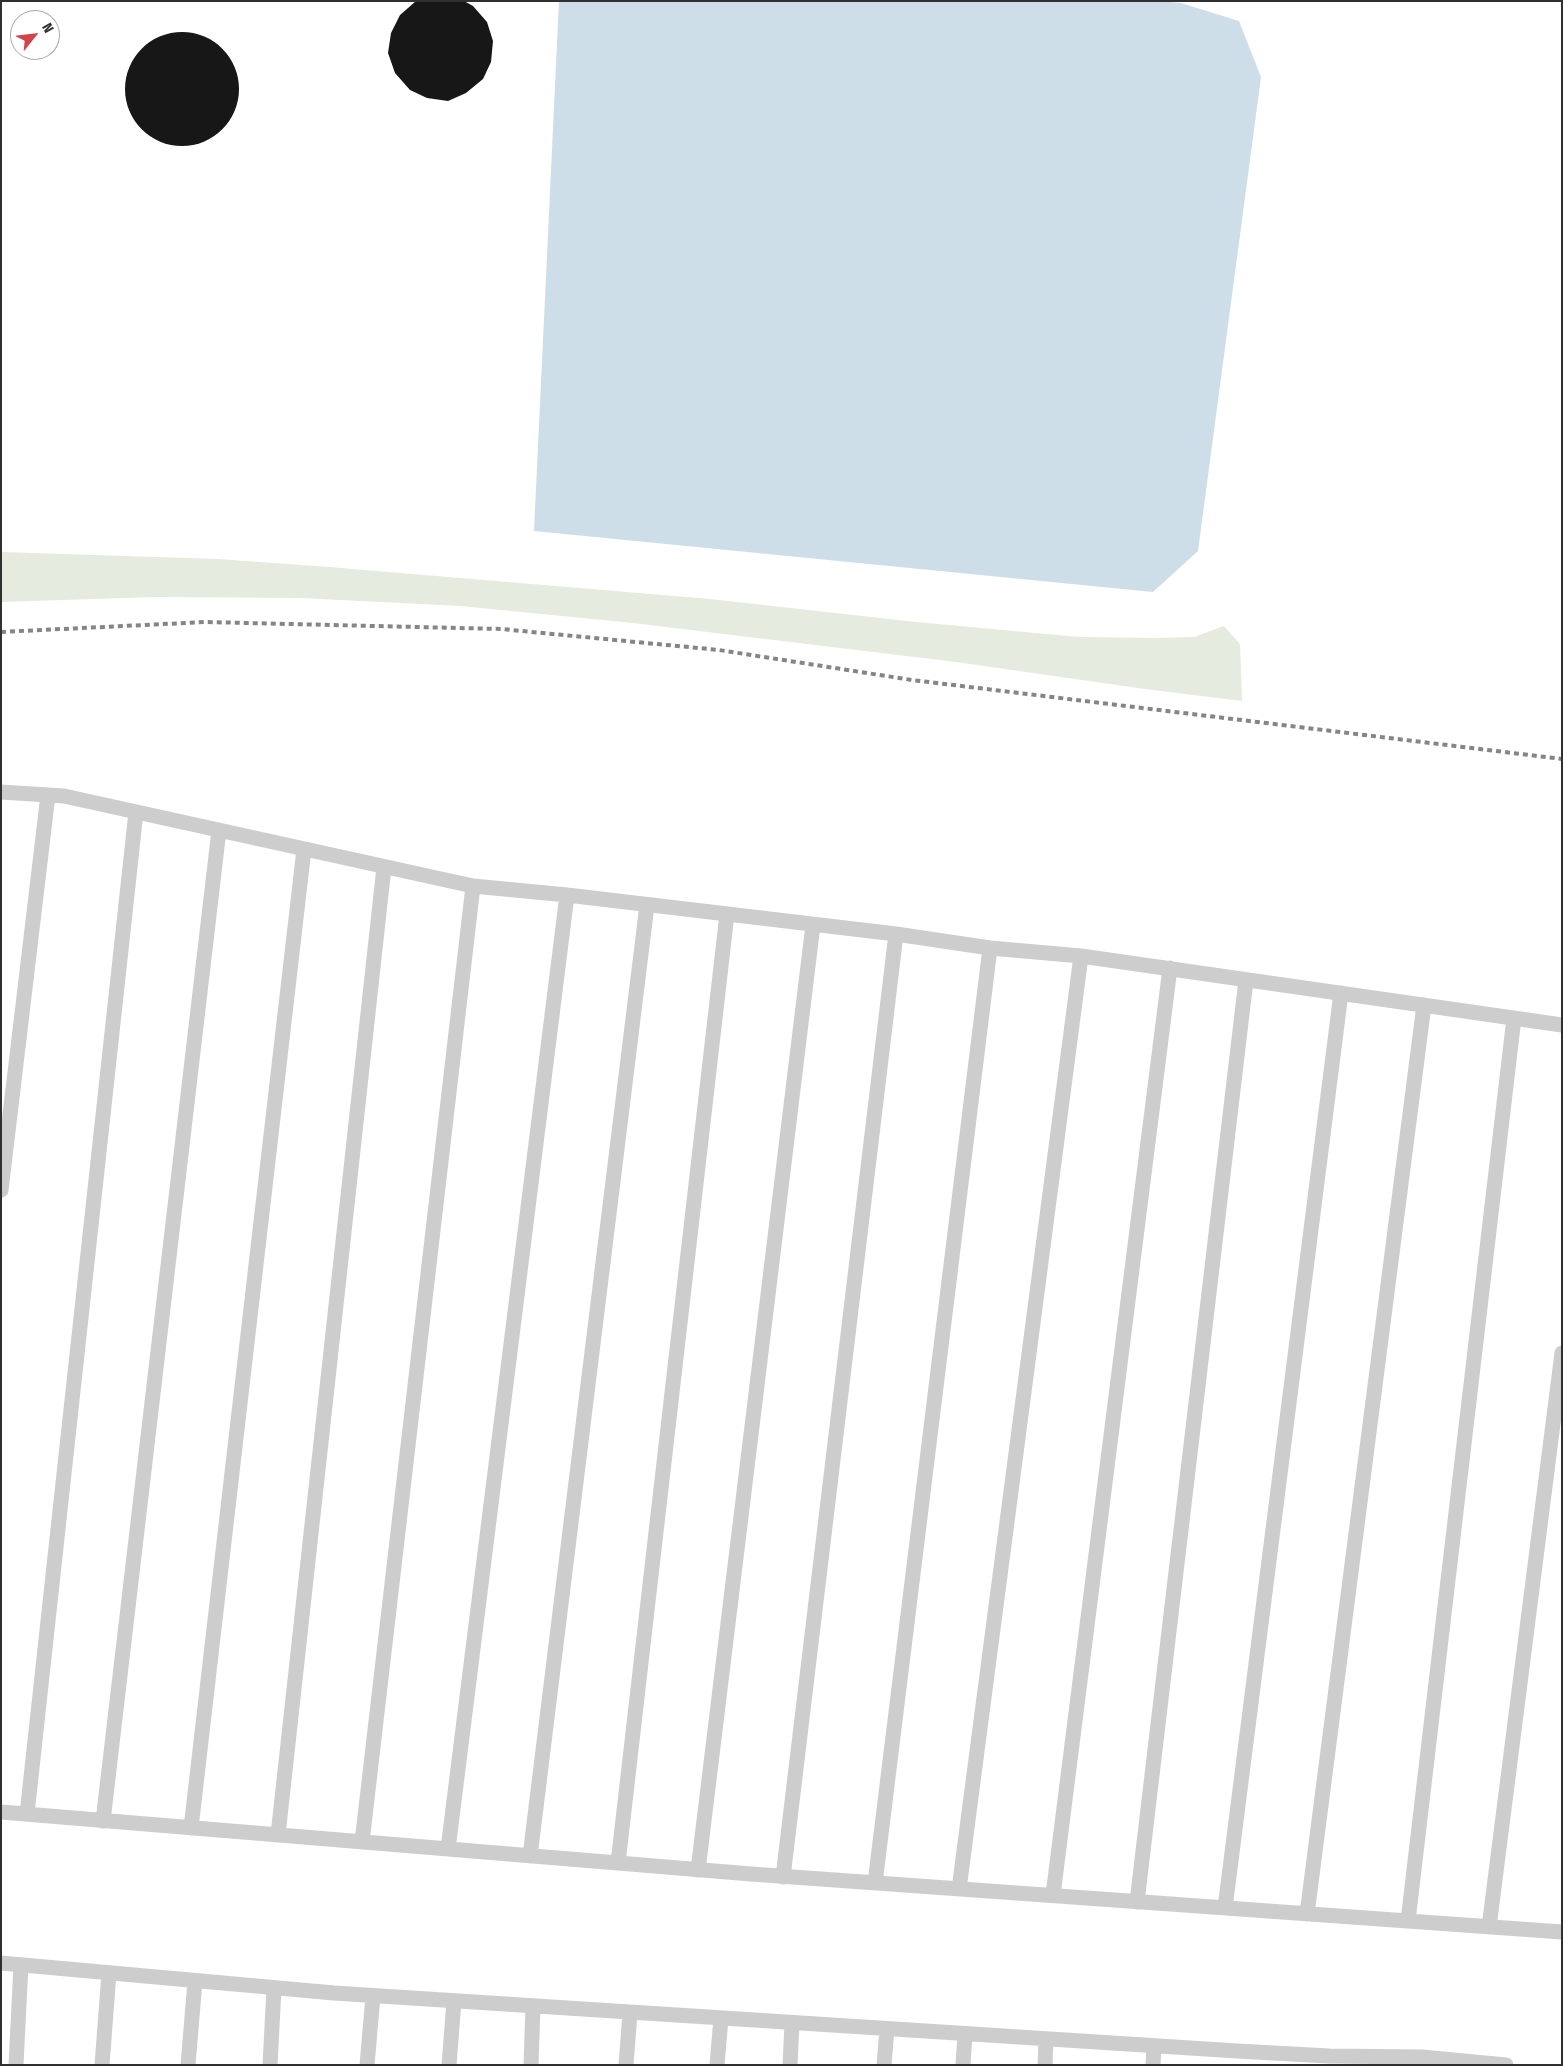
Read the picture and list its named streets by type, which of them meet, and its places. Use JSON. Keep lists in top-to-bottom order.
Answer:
{
  "north": "top right"
}
